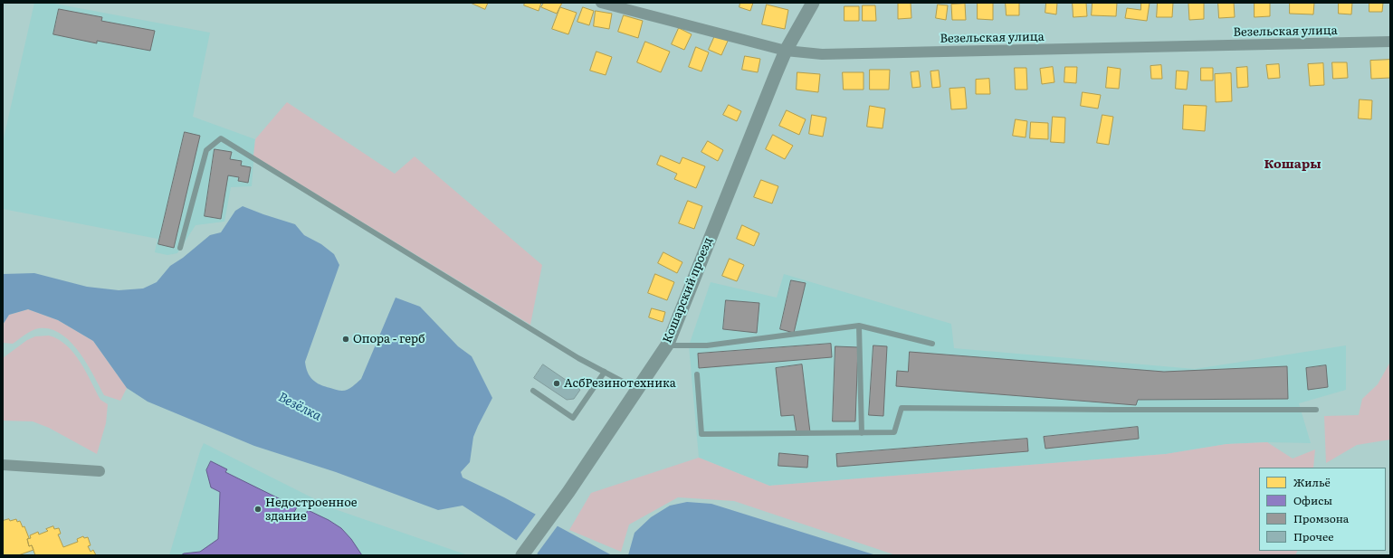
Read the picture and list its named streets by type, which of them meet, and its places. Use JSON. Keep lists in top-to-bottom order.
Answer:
{
  "streets": {
    "street": ["Везельская улица", "Кошарский проезд"]
  },
  "crossings": [
    ["Везельская улица", "Кошарский проезд"]
  ],
  "districts": ["Кошары"],
  "water": ["Везёлка"],
  "places": ["Опора - герб", "АсбРезинотехника", "Недостроенное здание"],
  "legend": [
    "Жильё",
    "Офисы",
    "Промзона",
    "Прочее"
  ]
}
